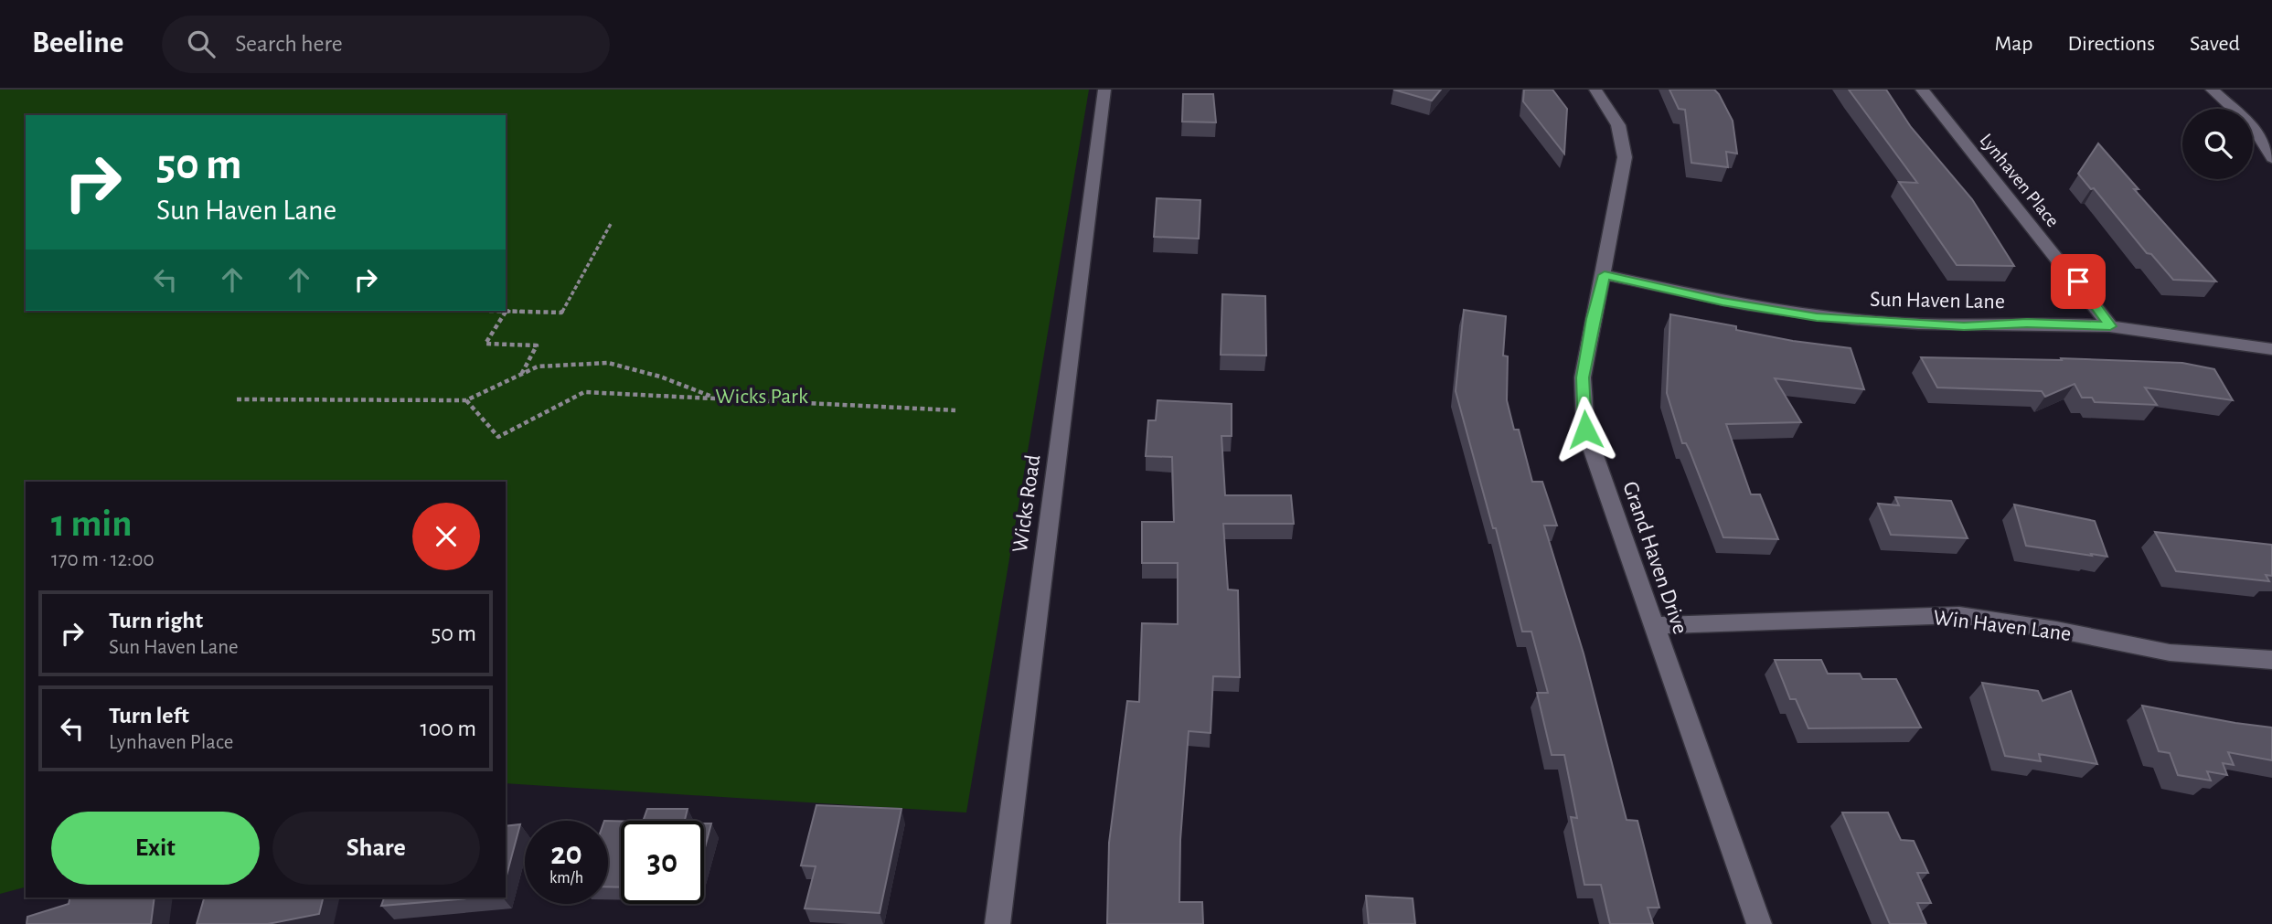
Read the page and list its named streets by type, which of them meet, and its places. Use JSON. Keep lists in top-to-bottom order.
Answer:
{
  "streets": {
    "street": [
      "Lynhaven Place",
      "Sun Haven Lane",
      "Wicks Road",
      "Grand Haven Drive",
      "Win Haven Lane"
    ]
  },
  "crossings": [
    ["Lynhaven Place", "Sun Haven Lane"],
    ["Sun Haven Lane", "Grand Haven Drive"],
    ["Grand Haven Drive", "Win Haven Lane"]
  ],
  "parks": ["Wicks Park"],
  "page": {
    "header": "Beeline",
    "search": "Search here",
    "nav": ["Map", "Directions", "Saved"],
    "turn": ["50 m", "Sun Haven Lane"],
    "heading": ["1 min", "170 m · 12:00"],
    "list": [
      {
        "name": "Turn right",
        "note": "Sun Haven Lane",
        "value": "50 m"
      },
      {
        "name": "Turn left",
        "note": "Lynhaven Place",
        "value": "100 m"
      }
    ],
    "buttons": ["Exit", "Share"],
    "speed": "20 km/h",
    "limit": "30"
  }
}
